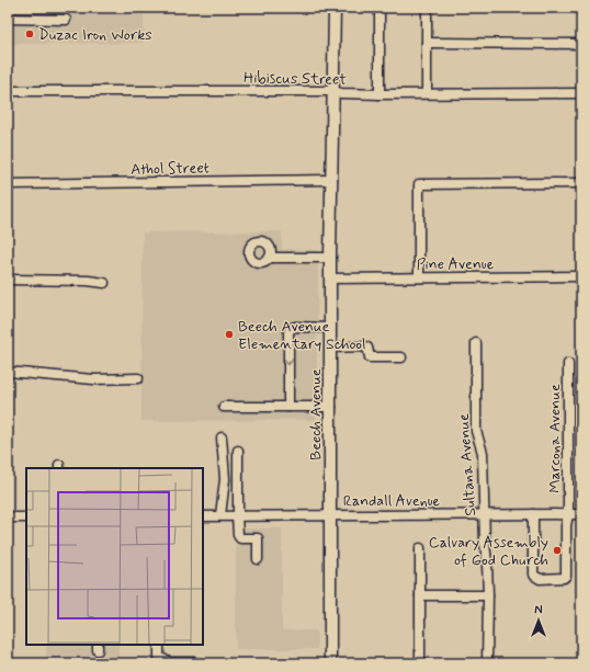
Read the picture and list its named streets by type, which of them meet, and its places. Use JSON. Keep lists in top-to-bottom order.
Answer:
{
  "streets": {
    "main road": ["Beech Avenue"],
    "street": [
      "Hibiscus Street",
      "Athol Street",
      "Pine Avenue",
      "Marcona Avenue",
      "Sultana Avenue",
      "Randall Avenue"
    ]
  },
  "crossings": [
    ["Hibiscus Street", "Beech Avenue"],
    ["Athol Street", "Beech Avenue"],
    ["Pine Avenue", "Beech Avenue"],
    ["Beech Avenue", "Randall Avenue"],
    ["Marcona Avenue", "Randall Avenue"],
    ["Sultana Avenue", "Randall Avenue"]
  ],
  "places": ["Duzac Iron Works", "Beech Avenue Elementary School", "Calvary Assembly of God Church"],
  "north": "top"
}
